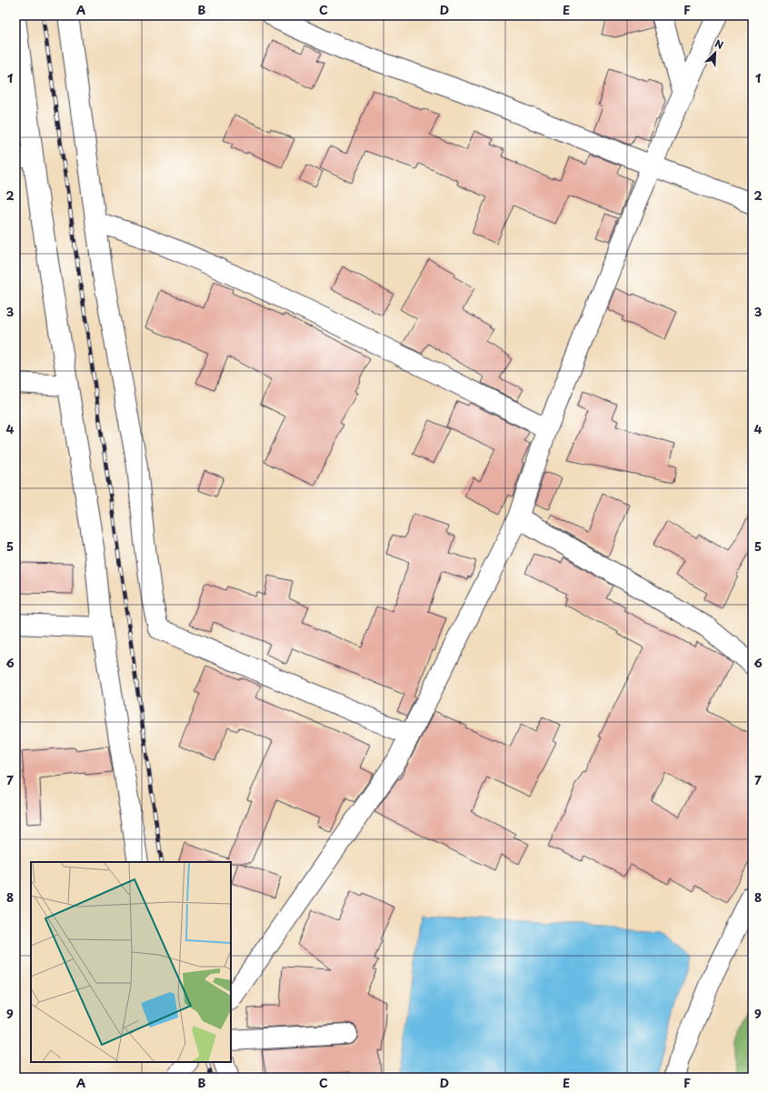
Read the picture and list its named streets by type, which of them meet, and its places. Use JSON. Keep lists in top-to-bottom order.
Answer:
{
  "north": "top right",
  "grid": {
    "columns": [
      "A",
      "B",
      "C",
      "D",
      "E",
      "F"
    ],
    "rows": [
      "1",
      "2",
      "3",
      "4",
      "5",
      "6",
      "7",
      "8",
      "9"
    ]
  }
}
